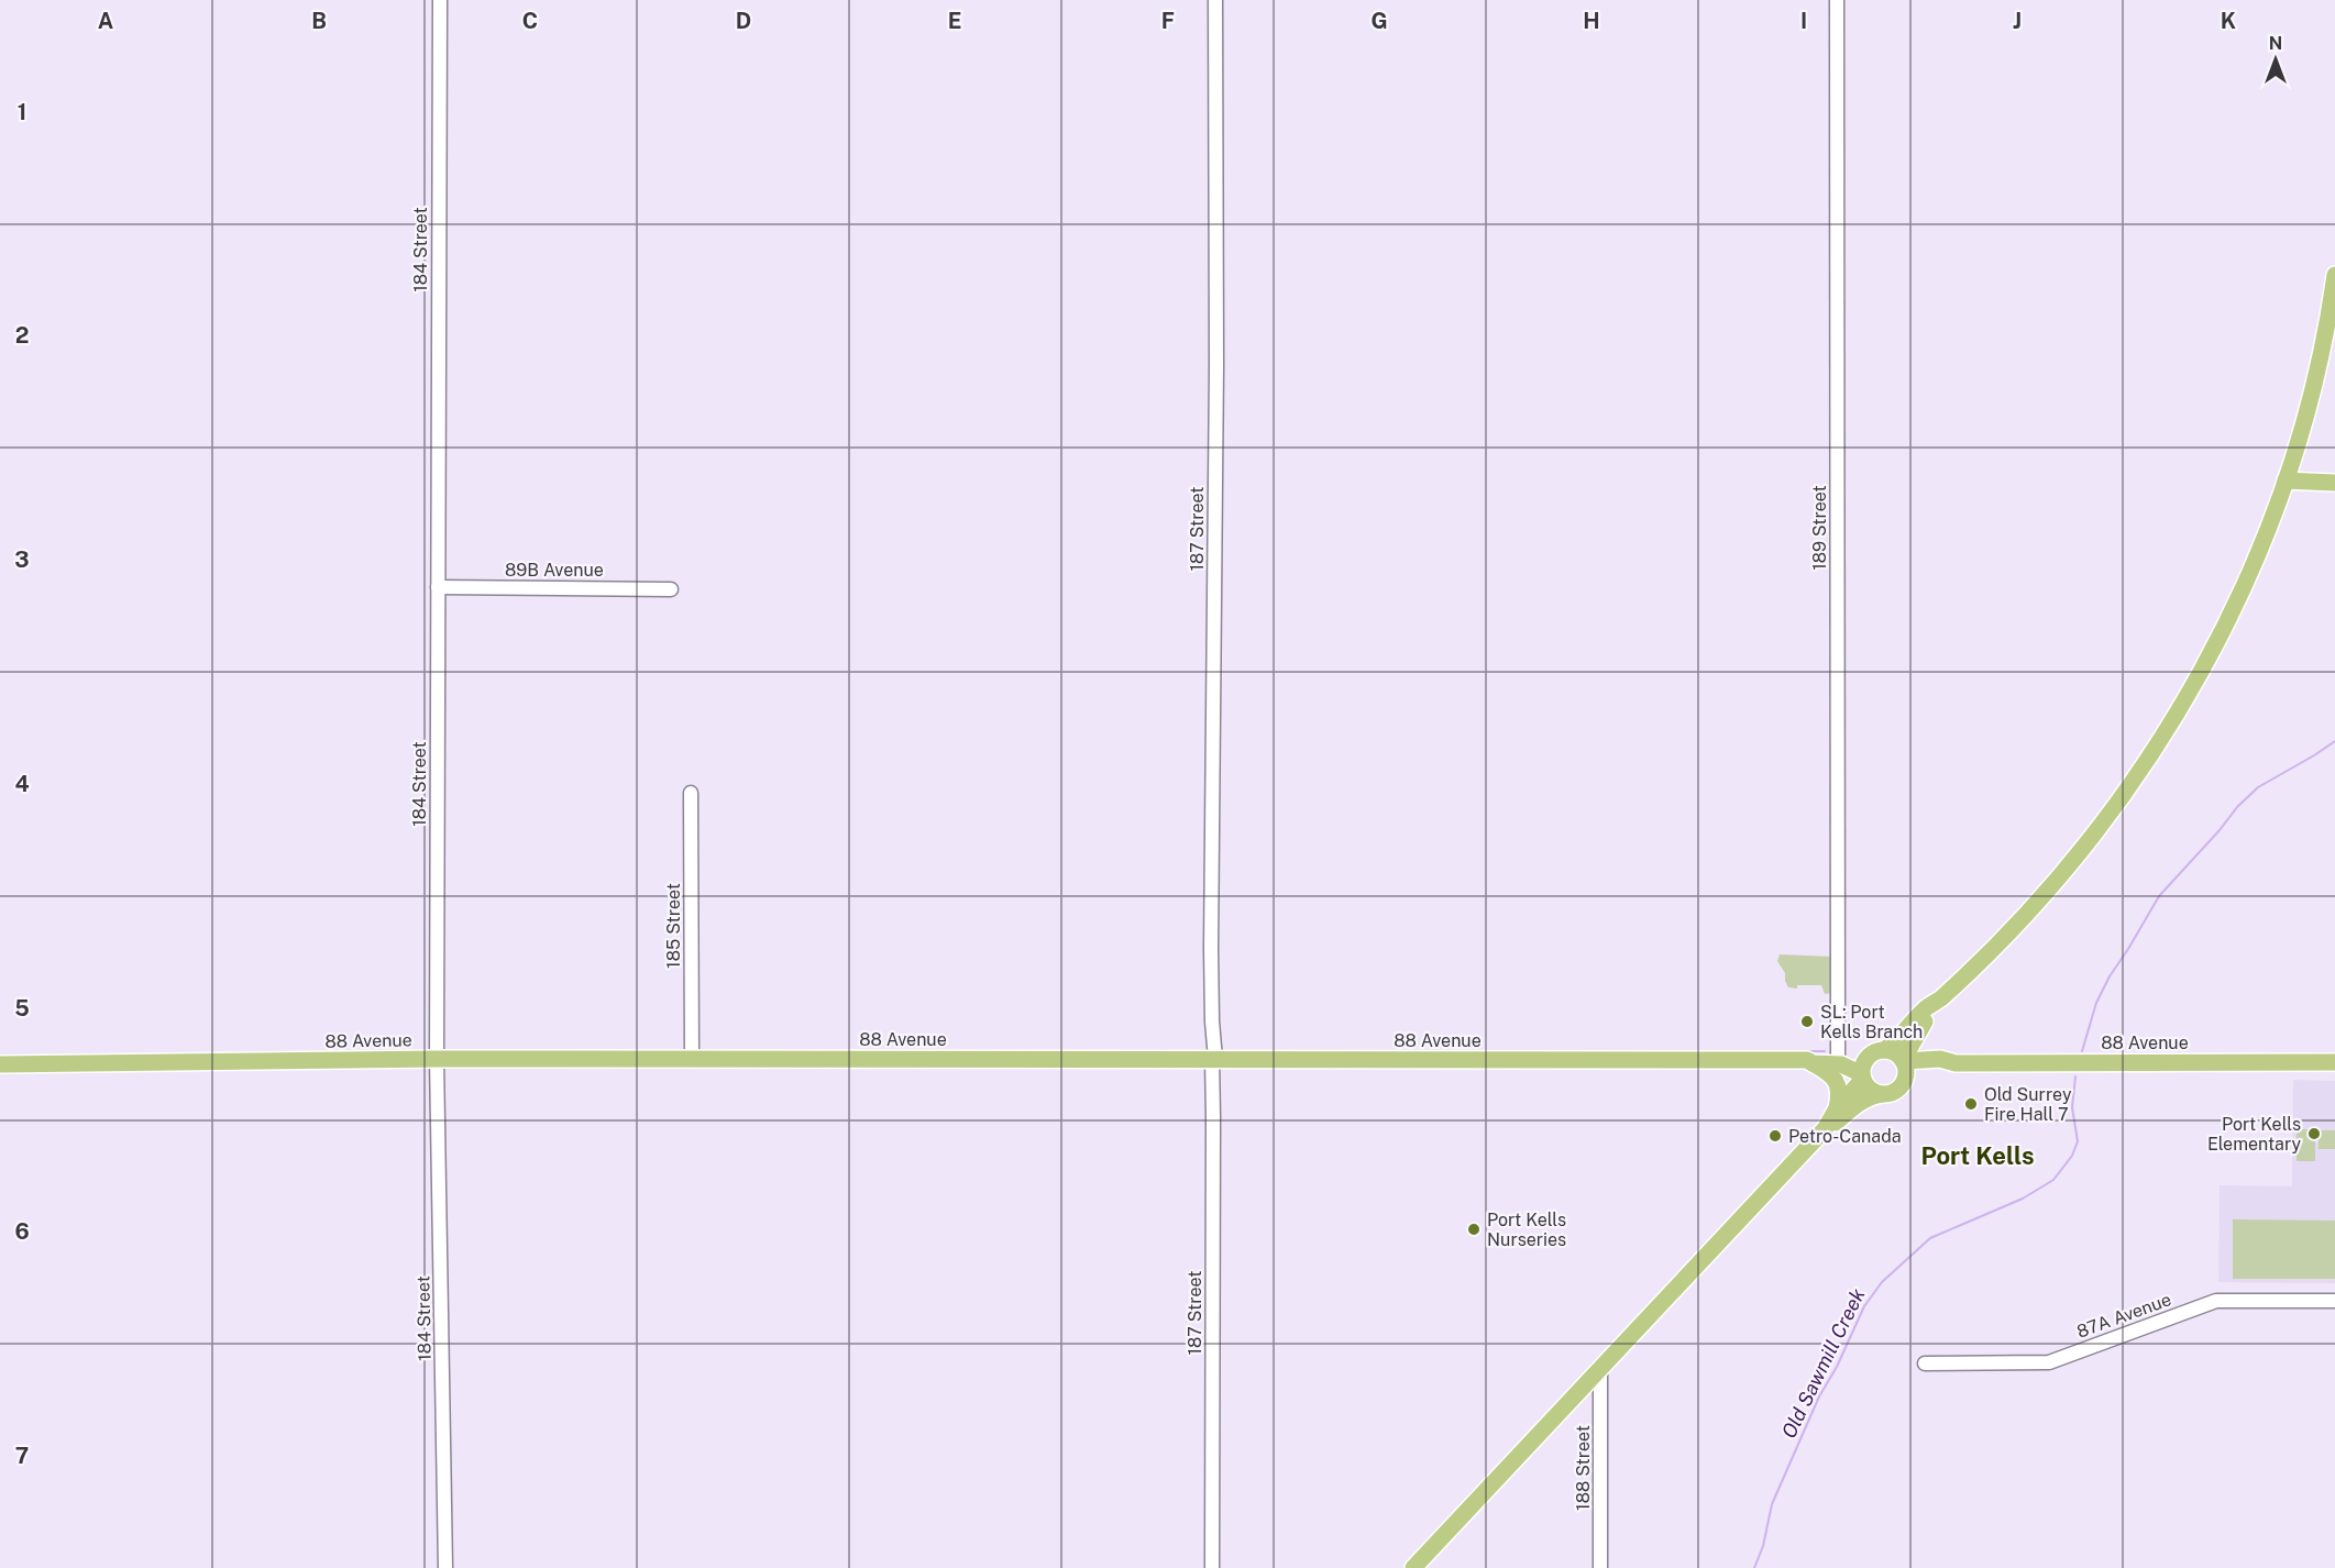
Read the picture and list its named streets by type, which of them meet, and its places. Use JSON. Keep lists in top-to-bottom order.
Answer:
{
  "streets": {
    "main road": ["88 Avenue"],
    "street": [
      "184 Street",
      "189 Street",
      "187 Street",
      "89B Avenue",
      "185 Street",
      "87A Avenue",
      "188 Street"
    ]
  },
  "crossings": [
    ["184 Street", "89B Avenue"],
    ["184 Street", "88 Avenue"],
    ["189 Street", "88 Avenue"],
    ["187 Street", "88 Avenue"],
    ["185 Street", "88 Avenue"]
  ],
  "districts": ["Port Kells"],
  "water": ["Old Sawmill Creek"],
  "places": [
    "SL: Port Kells Branch",
    "Old Surrey Fire Hall 7",
    "Port Kells Elementary",
    "Petro-Canada",
    "Port Kells Nurseries"
  ],
  "north": "top",
  "grid": {
    "columns": [
      "A",
      "B",
      "C",
      "D",
      "E",
      "F",
      "G",
      "H",
      "I",
      "J",
      "K"
    ],
    "rows": [
      "1",
      "2",
      "3",
      "4",
      "5",
      "6",
      "7"
    ]
  }
}
